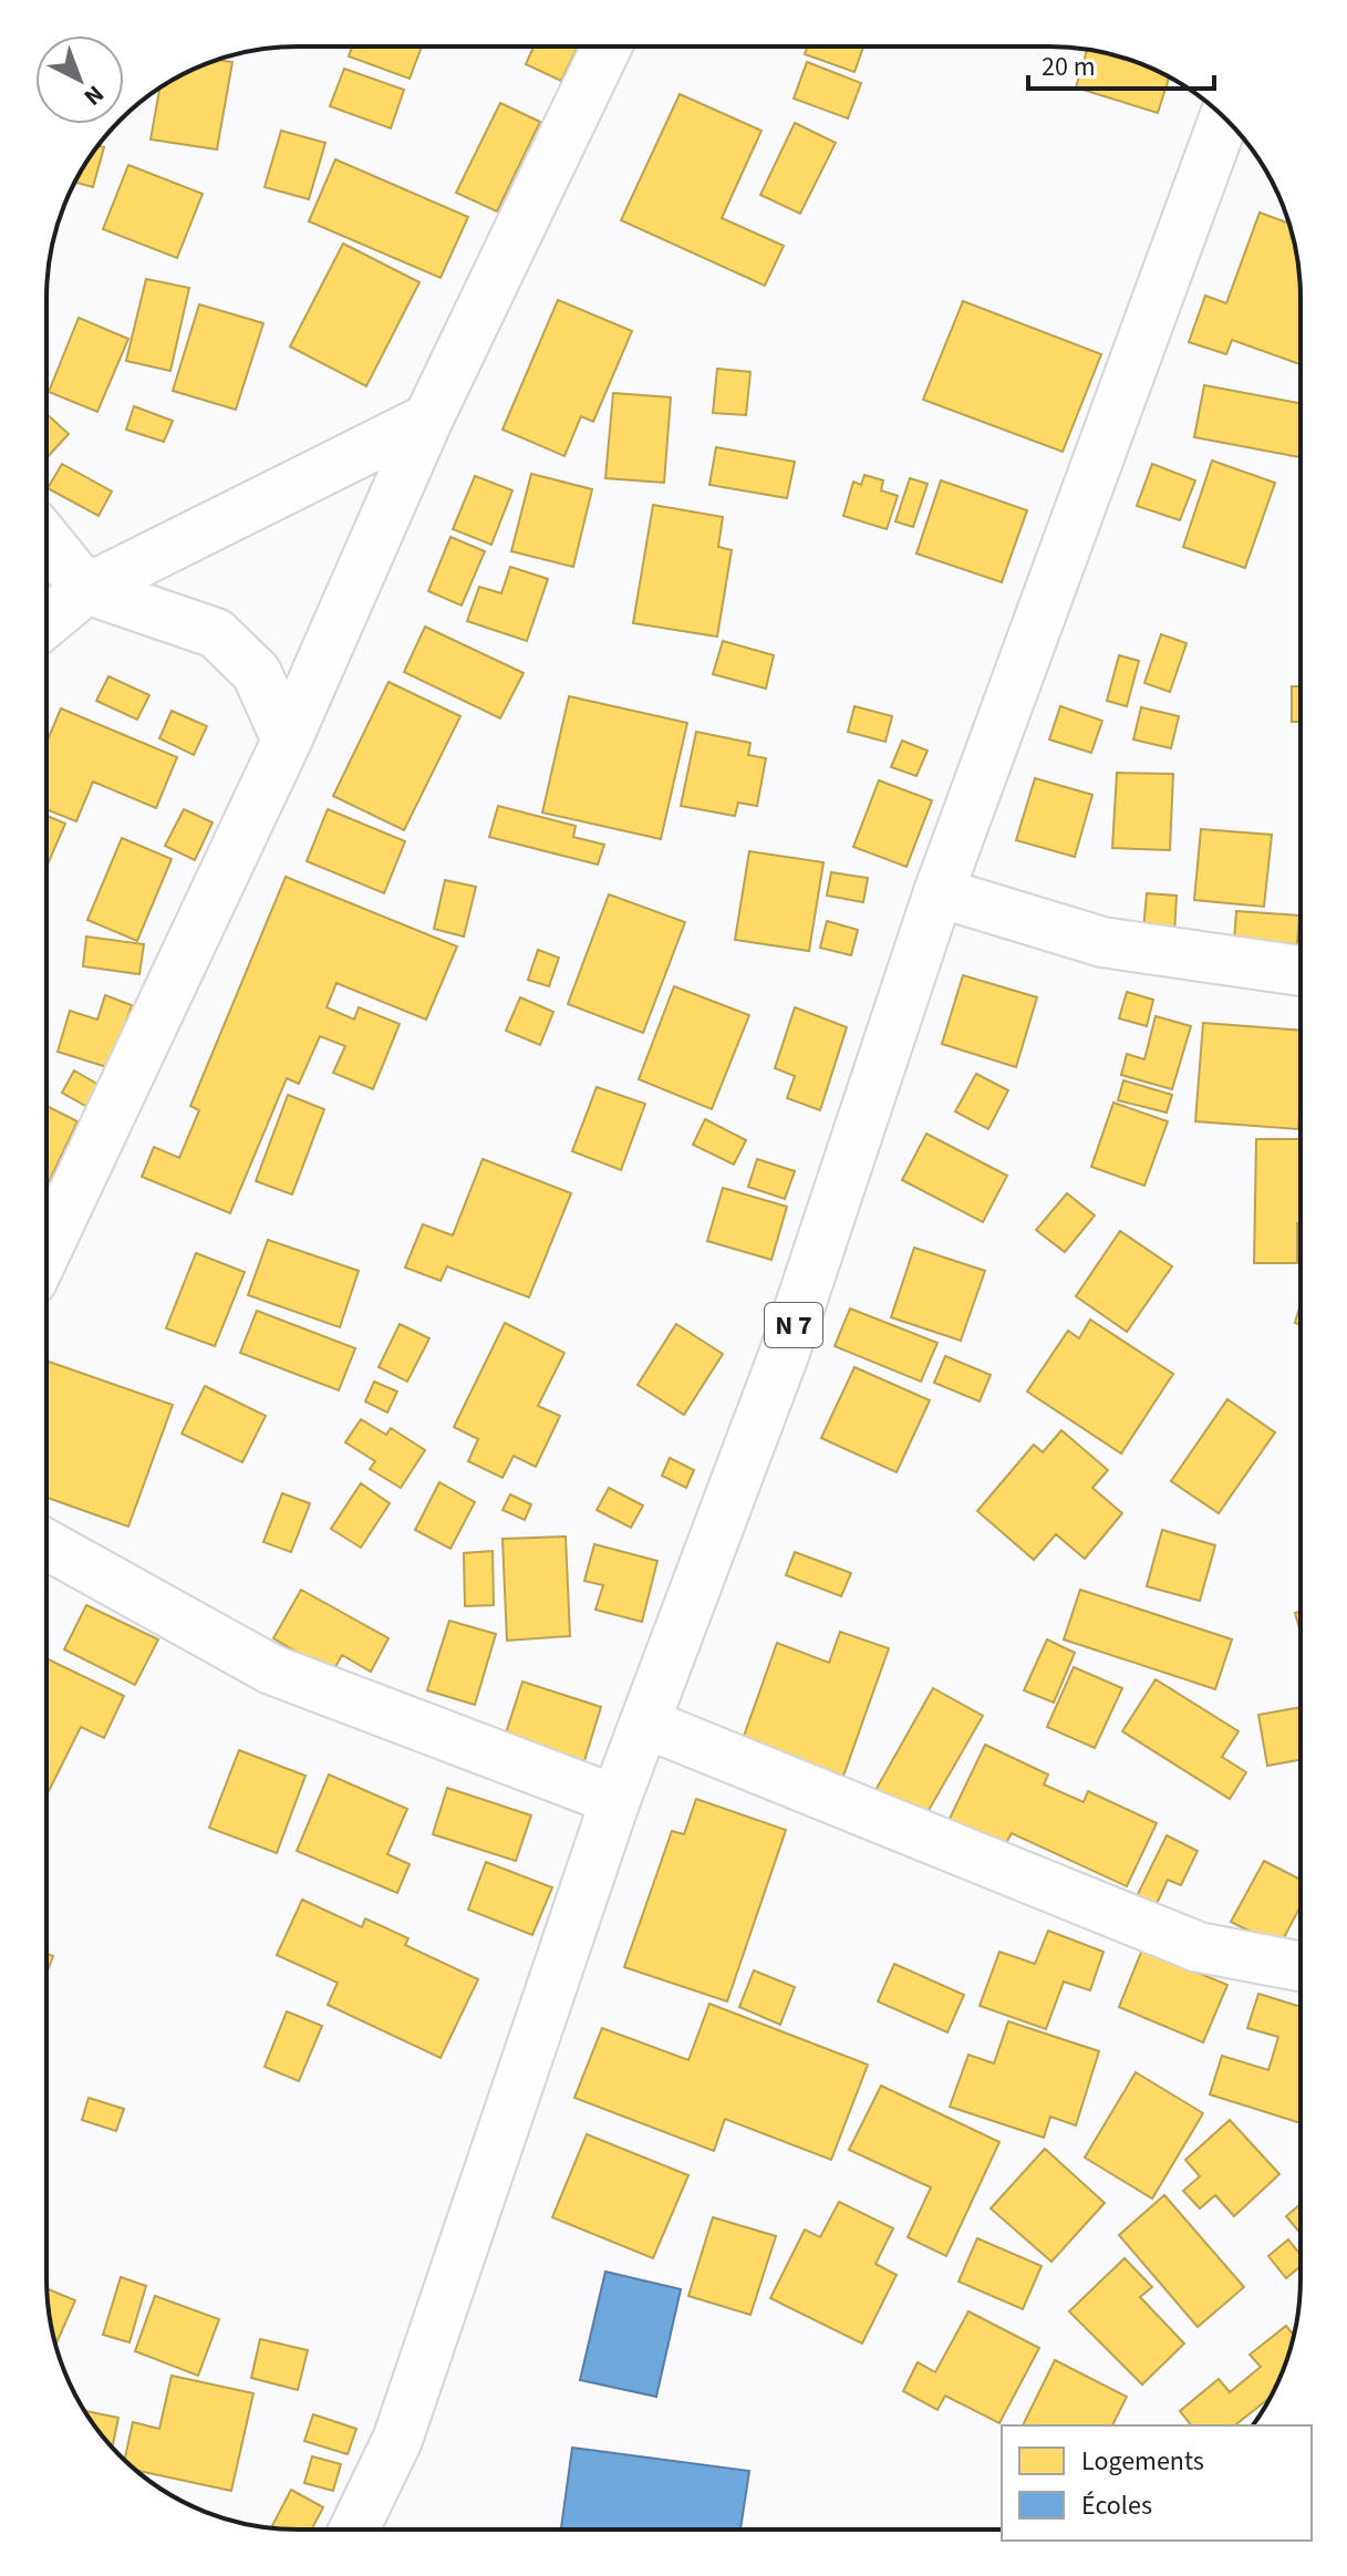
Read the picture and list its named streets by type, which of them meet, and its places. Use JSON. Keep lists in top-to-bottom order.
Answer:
{
  "streets": {
    "street": ["N 7"]
  },
  "legend": ["Logements", "Écoles"],
  "scale_bar": "20 m",
  "north": "bottom right"
}
